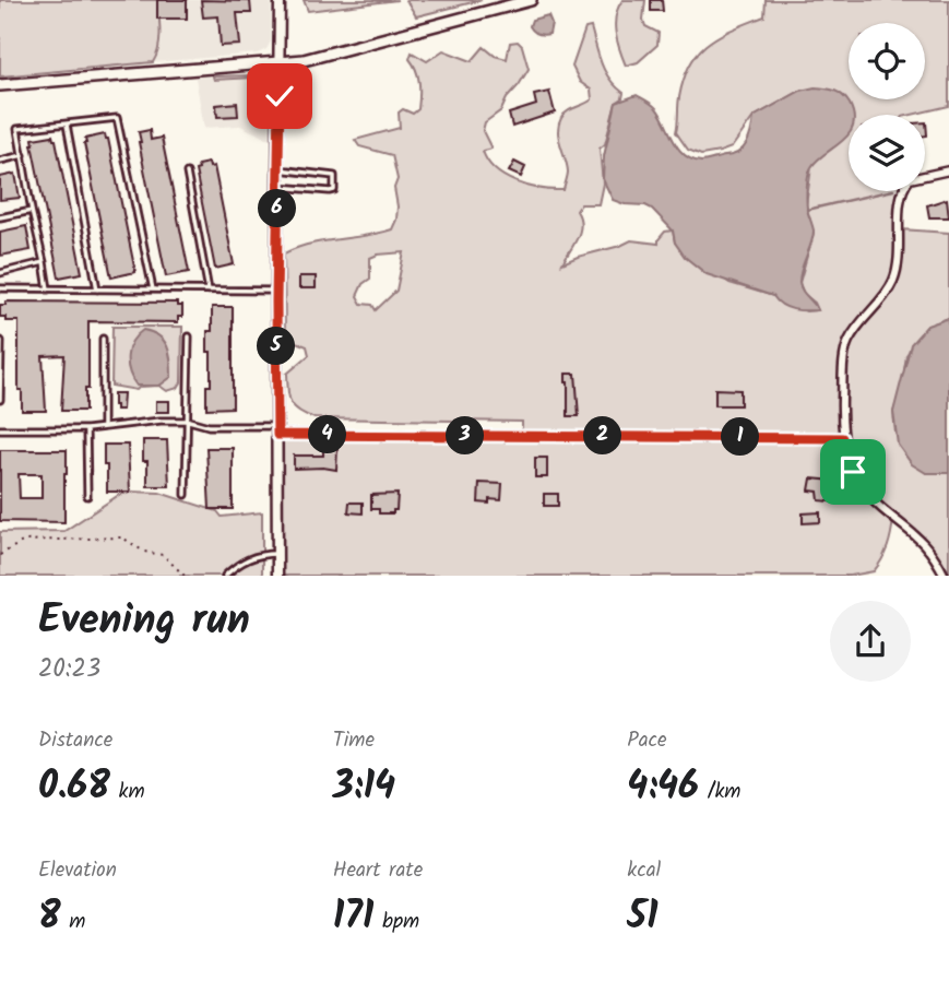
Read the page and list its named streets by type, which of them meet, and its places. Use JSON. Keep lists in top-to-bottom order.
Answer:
{
  "page": {
    "pins": [
      "6",
      "5",
      "4",
      "2",
      "3",
      "1"
    ],
    "heading": ["Evening run", "20:23"],
    "stats": [
      ["Distance", "0.68 km"],
      ["Time", "3:14"],
      ["Pace", "4:46 /km"],
      ["Elevation", "8 m"],
      ["Heart rate", "171 bpm"],
      ["kcal", "51"]
    ]
  }
}
